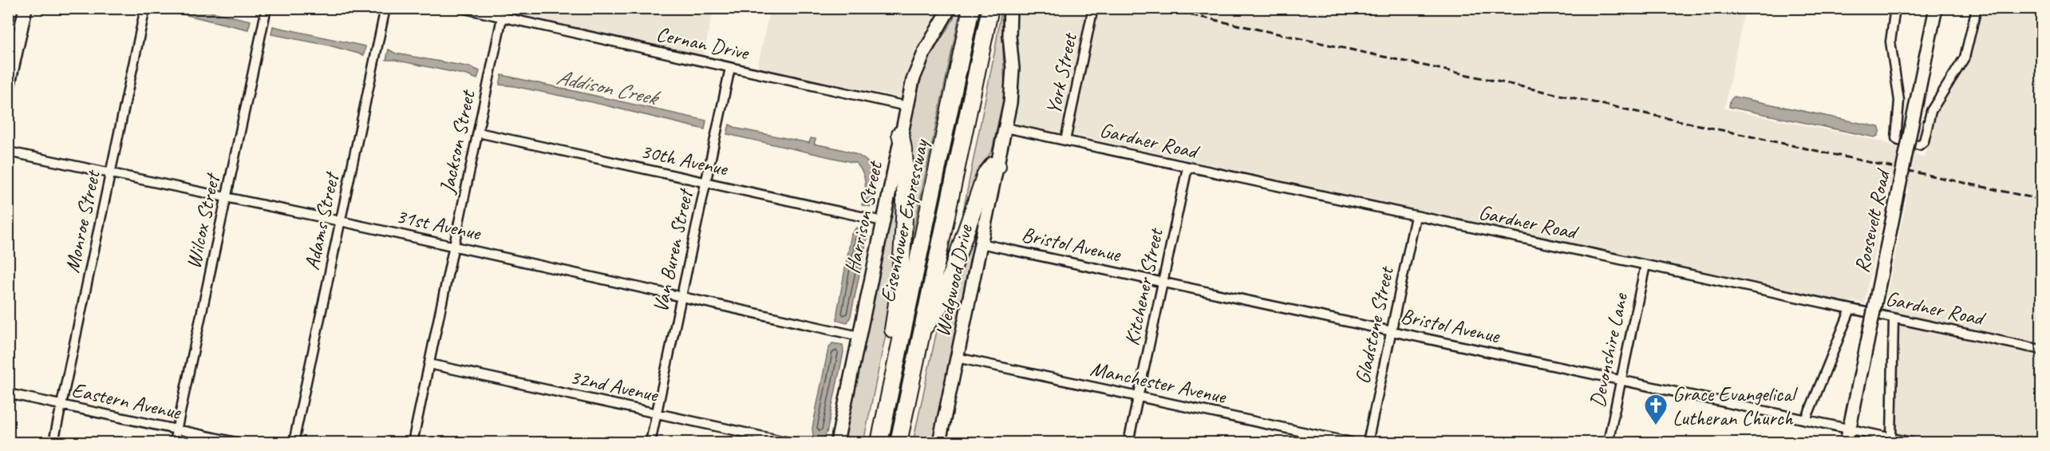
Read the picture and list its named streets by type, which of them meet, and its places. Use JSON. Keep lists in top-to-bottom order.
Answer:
{
  "streets": {
    "highway": ["Eisenhower Expressway"],
    "street": [
      "Cernan Drive",
      "York Street",
      "Gardner Road",
      "Jackson Street",
      "30th Avenue",
      "Harrison Street",
      "Monroe Street",
      "Wilcox Street",
      "Adams Street",
      "Roosevelt Road",
      "31st Avenue",
      "Bristol Avenue",
      "Van Buren Street",
      "Wedgwood Drive",
      "Kitchener Street",
      "Gladstone Street",
      "Devonshire Lane",
      "Manchester Avenue",
      "32nd Avenue",
      "Eastern Avenue"
    ]
  },
  "crossings": [
    ["Cernan Drive", "Jackson Street"],
    ["Cernan Drive", "Harrison Street"],
    ["Cernan Drive", "Van Buren Street"],
    ["York Street", "Gardner Road"],
    ["Gardner Road", "Wedgwood Drive"],
    ["Gardner Road", "Kitchener Street"],
    ["Gardner Road", "Gladstone Street"],
    ["Gardner Road", "Devonshire Lane"],
    ["Jackson Street", "30th Avenue"],
    ["Jackson Street", "31st Avenue"],
    ["Jackson Street", "32nd Avenue"],
    ["30th Avenue", "Harrison Street"],
    ["30th Avenue", "Van Buren Street"],
    ["Harrison Street", "31st Avenue"],
    ["Monroe Street", "31st Avenue"],
    ["Monroe Street", "Eastern Avenue"],
    ["Wilcox Street", "31st Avenue"],
    ["Wilcox Street", "Eastern Avenue"],
    ["Adams Street", "31st Avenue"],
    ["Roosevelt Road", "Bristol Avenue"],
    ["31st Avenue", "Van Buren Street"],
    ["Bristol Avenue", "Wedgwood Drive"],
    ["Bristol Avenue", "Kitchener Street"],
    ["Bristol Avenue", "Gladstone Street"],
    ["Bristol Avenue", "Devonshire Lane"],
    ["Van Buren Street", "32nd Avenue"],
    ["Wedgwood Drive", "Manchester Avenue"],
    ["Kitchener Street", "Manchester Avenue"]
  ],
  "water": ["Addison Creek"],
  "places": {
    "church": ["Grace Evangelical Lutheran Church"]
  }
}
